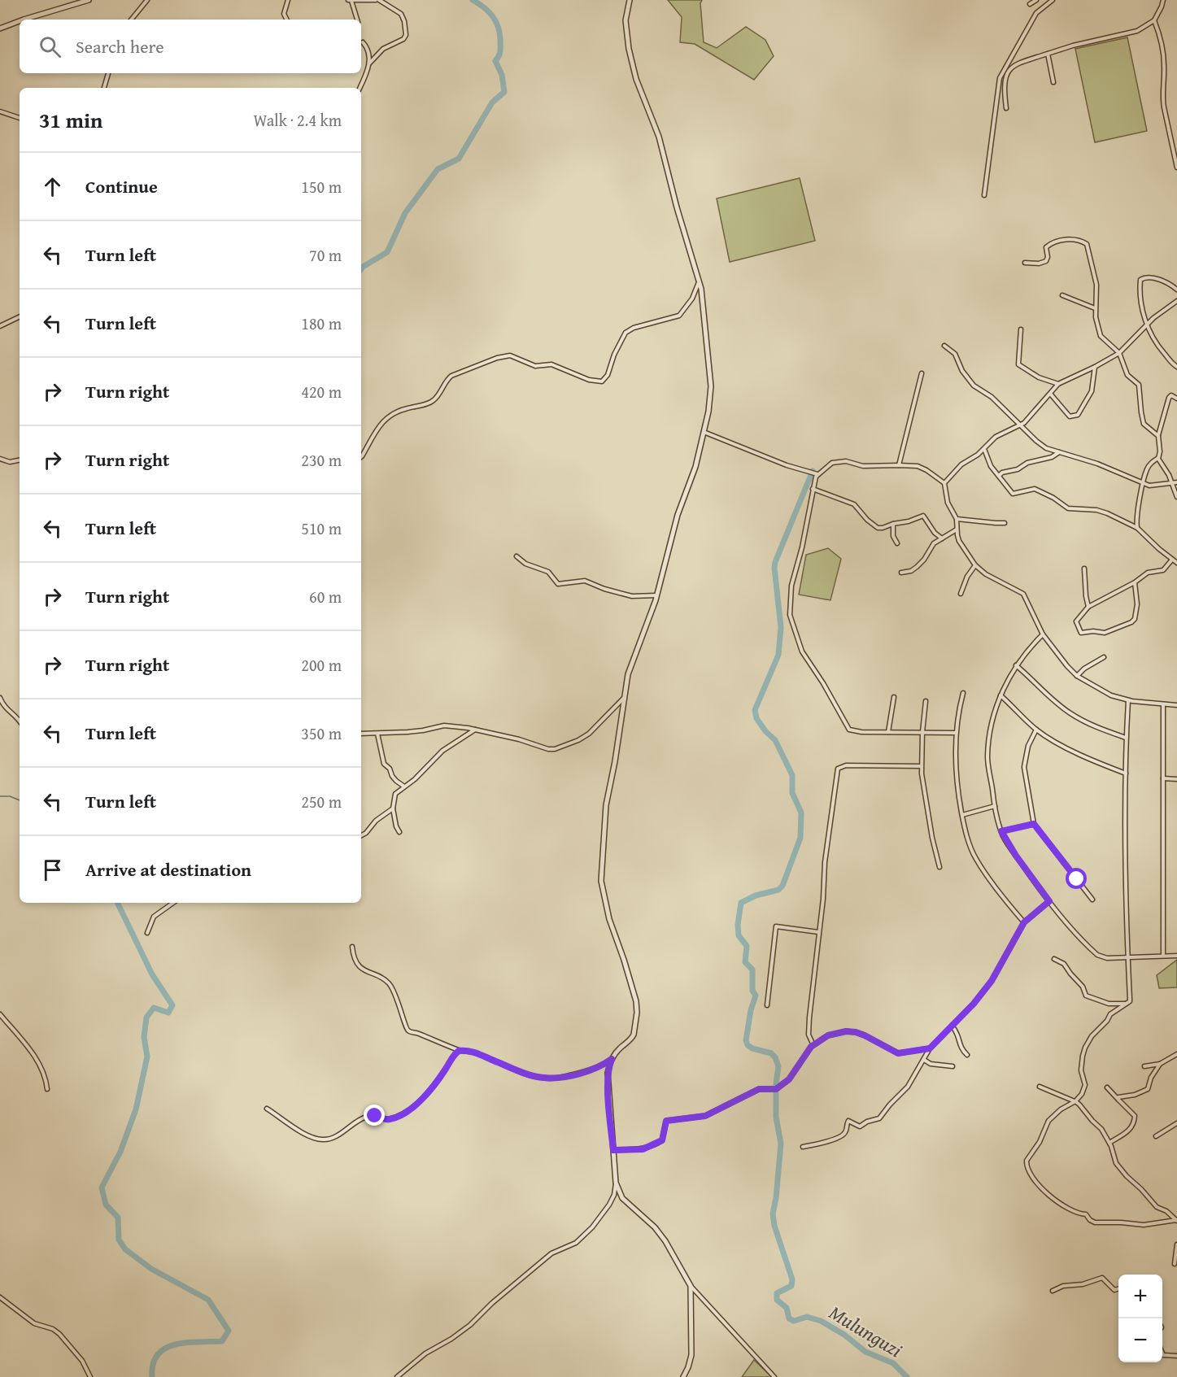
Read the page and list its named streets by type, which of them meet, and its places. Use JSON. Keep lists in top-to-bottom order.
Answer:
{
  "water": ["Mulunguzi"],
  "page": {
    "search": "Search here",
    "heading": ["31 min", "Walk · 2.4 km"],
    "list": [
      ["Continue", "150 m"],
      ["Turn left", "70 m"],
      ["Turn left", "180 m"],
      ["Turn right", "420 m"],
      ["Turn right", "230 m"],
      ["Turn left", "510 m"],
      ["Turn right", "60 m"],
      ["Turn right", "200 m"],
      ["Turn left", "350 m"],
      ["Turn left", "250 m"],
      "Arrive at destination"
    ],
    "map_buttons": ["+", "−"]
  }
}
